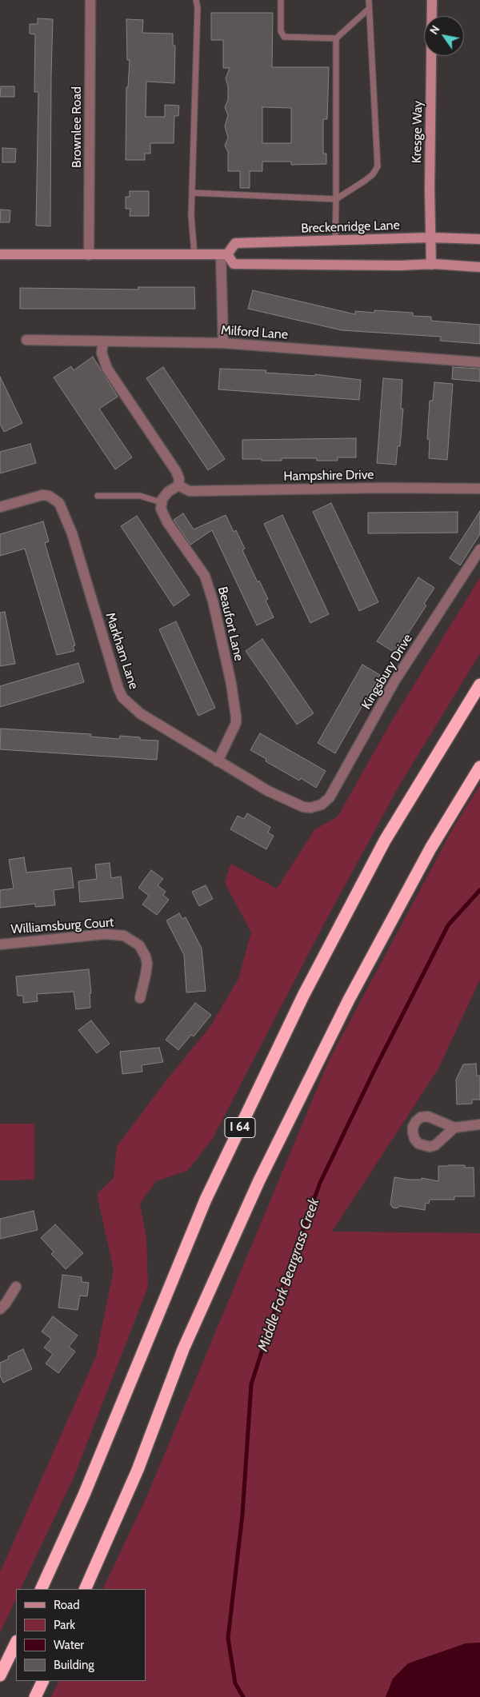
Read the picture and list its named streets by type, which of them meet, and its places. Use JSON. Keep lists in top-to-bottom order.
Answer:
{
  "streets": {
    "highway": ["I 64"],
    "main road": ["Kresge Way", "Breckenridge Lane"],
    "street": [
      "Brownlee Road",
      "Milford Lane",
      "Hampshire Drive",
      "Beaufort Lane",
      "Markham Lane",
      "Kingsbury Drive",
      "Williamsburg Court"
    ]
  },
  "crossings": [
    ["Kresge Way", "Breckenridge Lane"],
    ["Beaufort Lane", "Markham Lane"],
    ["Markham Lane", "Kingsbury Drive"]
  ],
  "water": ["Middle Fork Beargrass Creek"],
  "legend": [
    "Road",
    "Park",
    "Water",
    "Building"
  ],
  "north": "top left"
}
